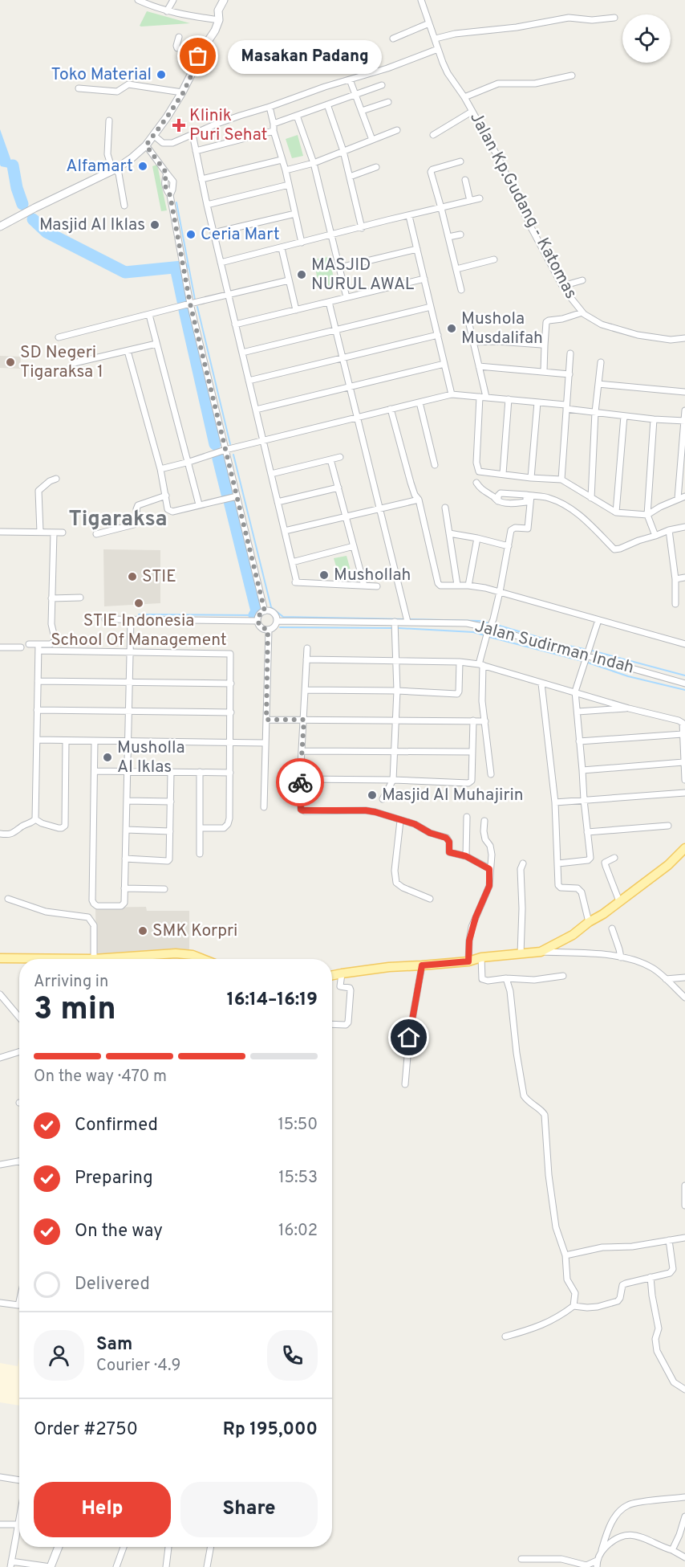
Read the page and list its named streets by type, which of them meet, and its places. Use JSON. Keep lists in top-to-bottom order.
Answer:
{
  "streets": {
    "street": ["Jalan Kp.Gudang - Katomas", "Jalan Sudirman Indah"]
  },
  "districts": ["Tigaraksa"],
  "places": {
    "other": [
      "Masakan Padang",
      "Toko Material",
      "Alfamart",
      "Masjid Al Iklas",
      "Ceria Mart",
      "MASJID NURUL AWAL",
      "Mushola Musdalifah",
      "SD Negeri Tigaraksa 1",
      "Mushollah",
      "STIE",
      "STIE Indonesia School Of Management",
      "Musholla Al Iklas",
      "Masjid Al Muhajirin",
      "SMK Korpri"
    ],
    "health": ["Klinik Puri Sehat"]
  },
  "page": {
    "bubble": "Masakan Padang",
    "heading": ["3 min", "Arriving in", "16:14–16:19"],
    "panel": [
      "Sam",
      "Courier · 4.9",
      "Order #2750",
      "Rp 195,000"
    ],
    "bar": "On the way · 470 m",
    "list": [
      ["Confirmed", "15:50"],
      ["Preparing", "15:53"],
      ["On the way", "16:02"],
      "Delivered"
    ],
    "buttons": ["Help", "Share"]
  }
}
